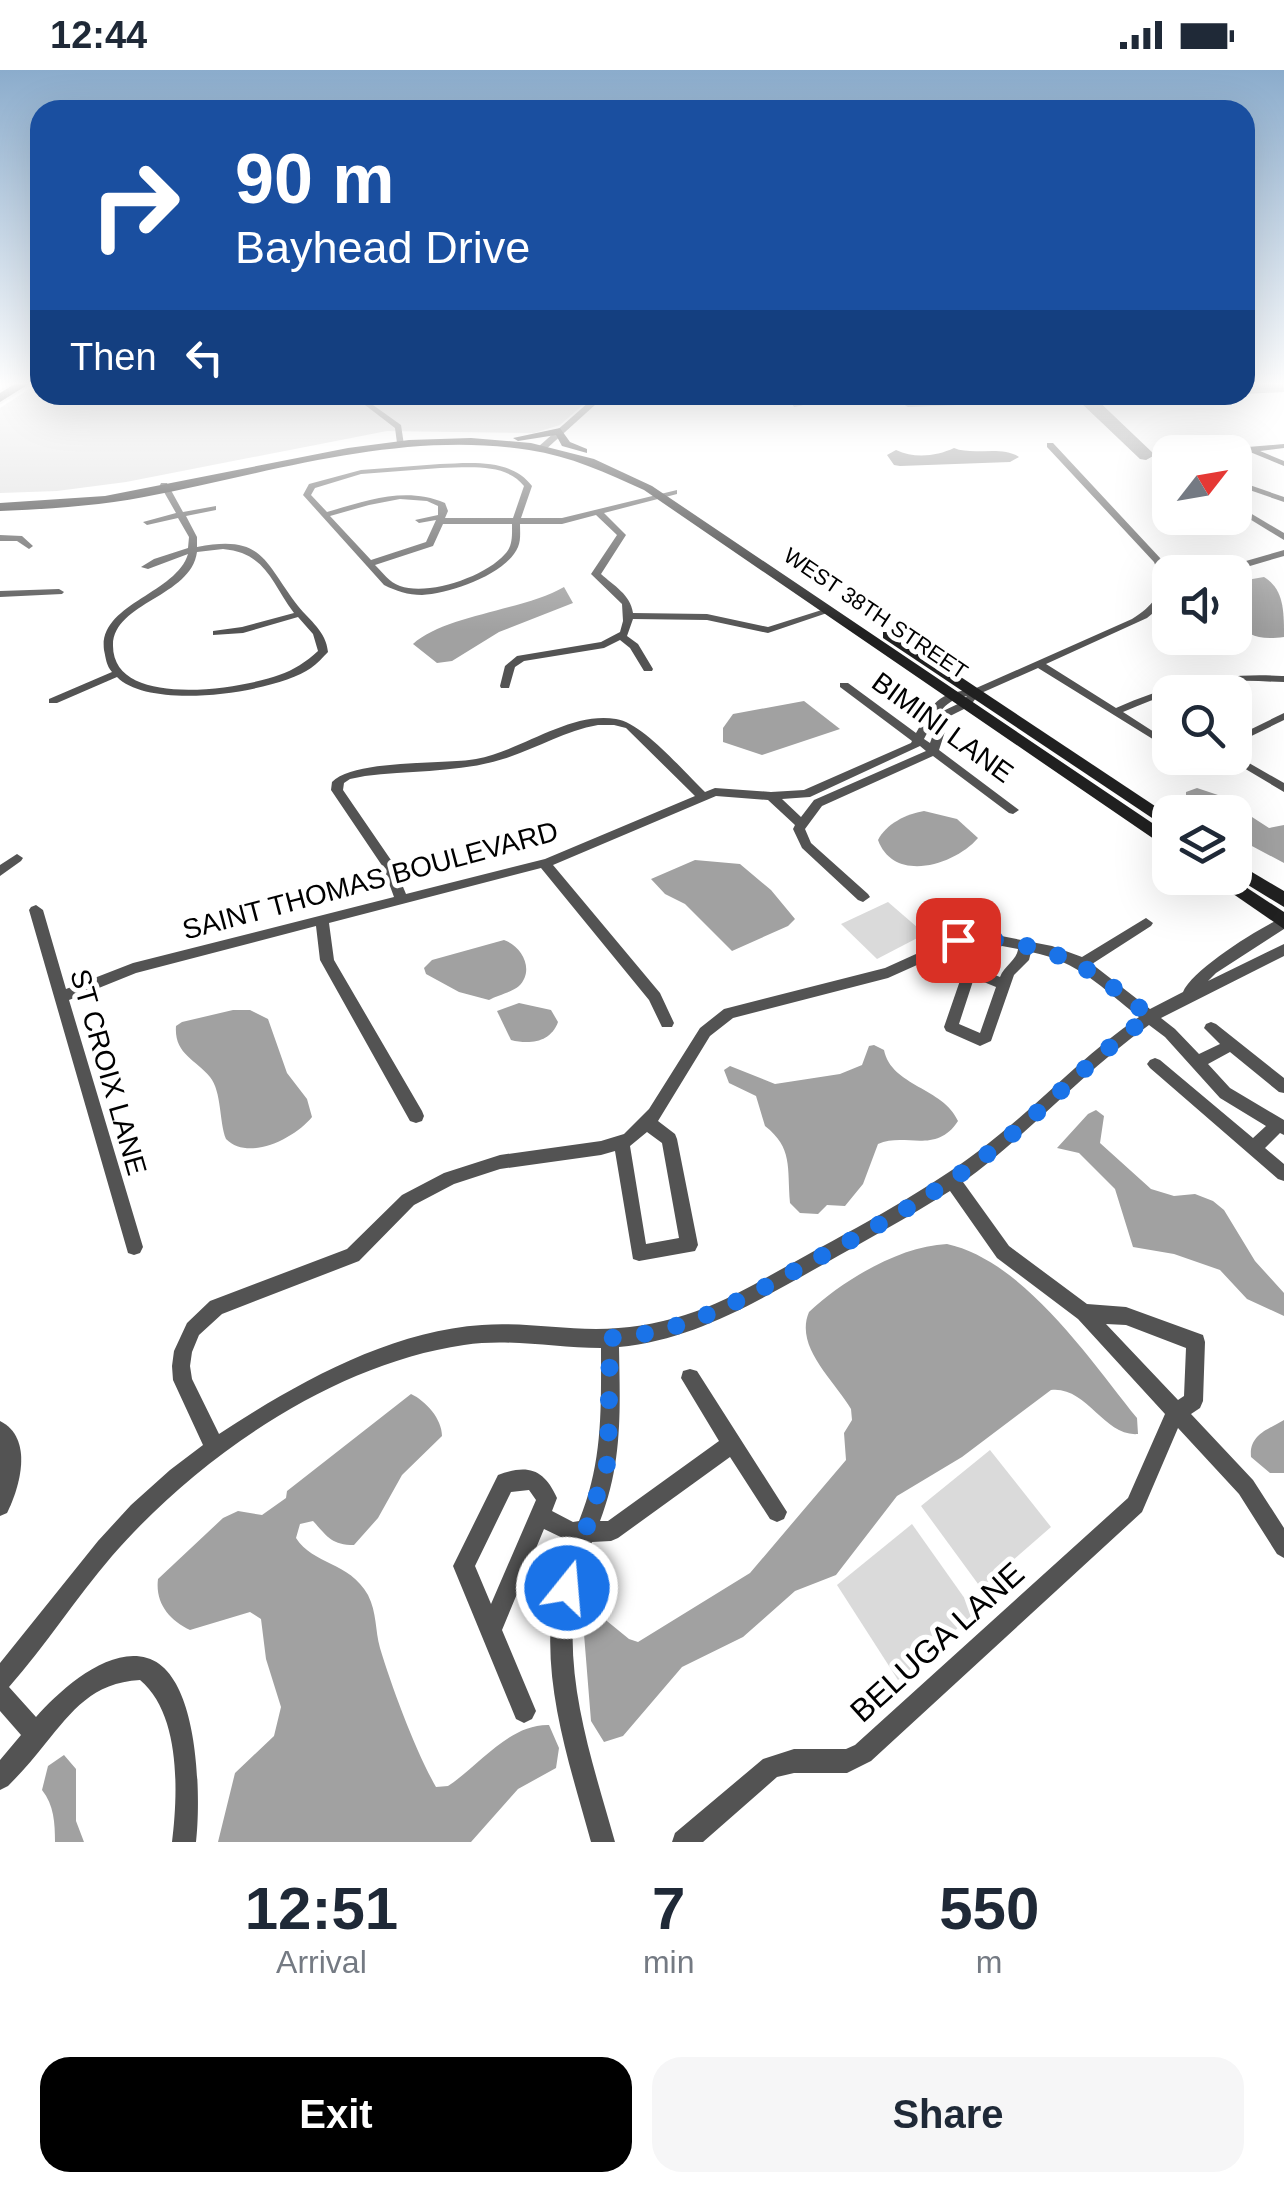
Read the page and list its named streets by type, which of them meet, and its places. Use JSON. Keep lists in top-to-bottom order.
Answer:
{
  "streets": {
    "main road": ["WEST 38TH STREET"],
    "street": [
      "BIMINI LANE",
      "SAINT THOMAS BOULEVARD",
      "ST CROIX LANE",
      "BELUGA LANE"
    ]
  },
  "crossings": [
    ["BIMINI LANE", "SAINT THOMAS BOULEVARD"],
    ["SAINT THOMAS BOULEVARD", "ST CROIX LANE"]
  ],
  "north": "top right",
  "page": {
    "status": "12:44",
    "turn": ["90 m", "Bayhead Drive"],
    "then": "Then",
    "eta": [
      "12:51",
      "Arrival",
      "7",
      "min",
      "550",
      "m"
    ],
    "buttons": ["Exit", "Share"]
  }
}
